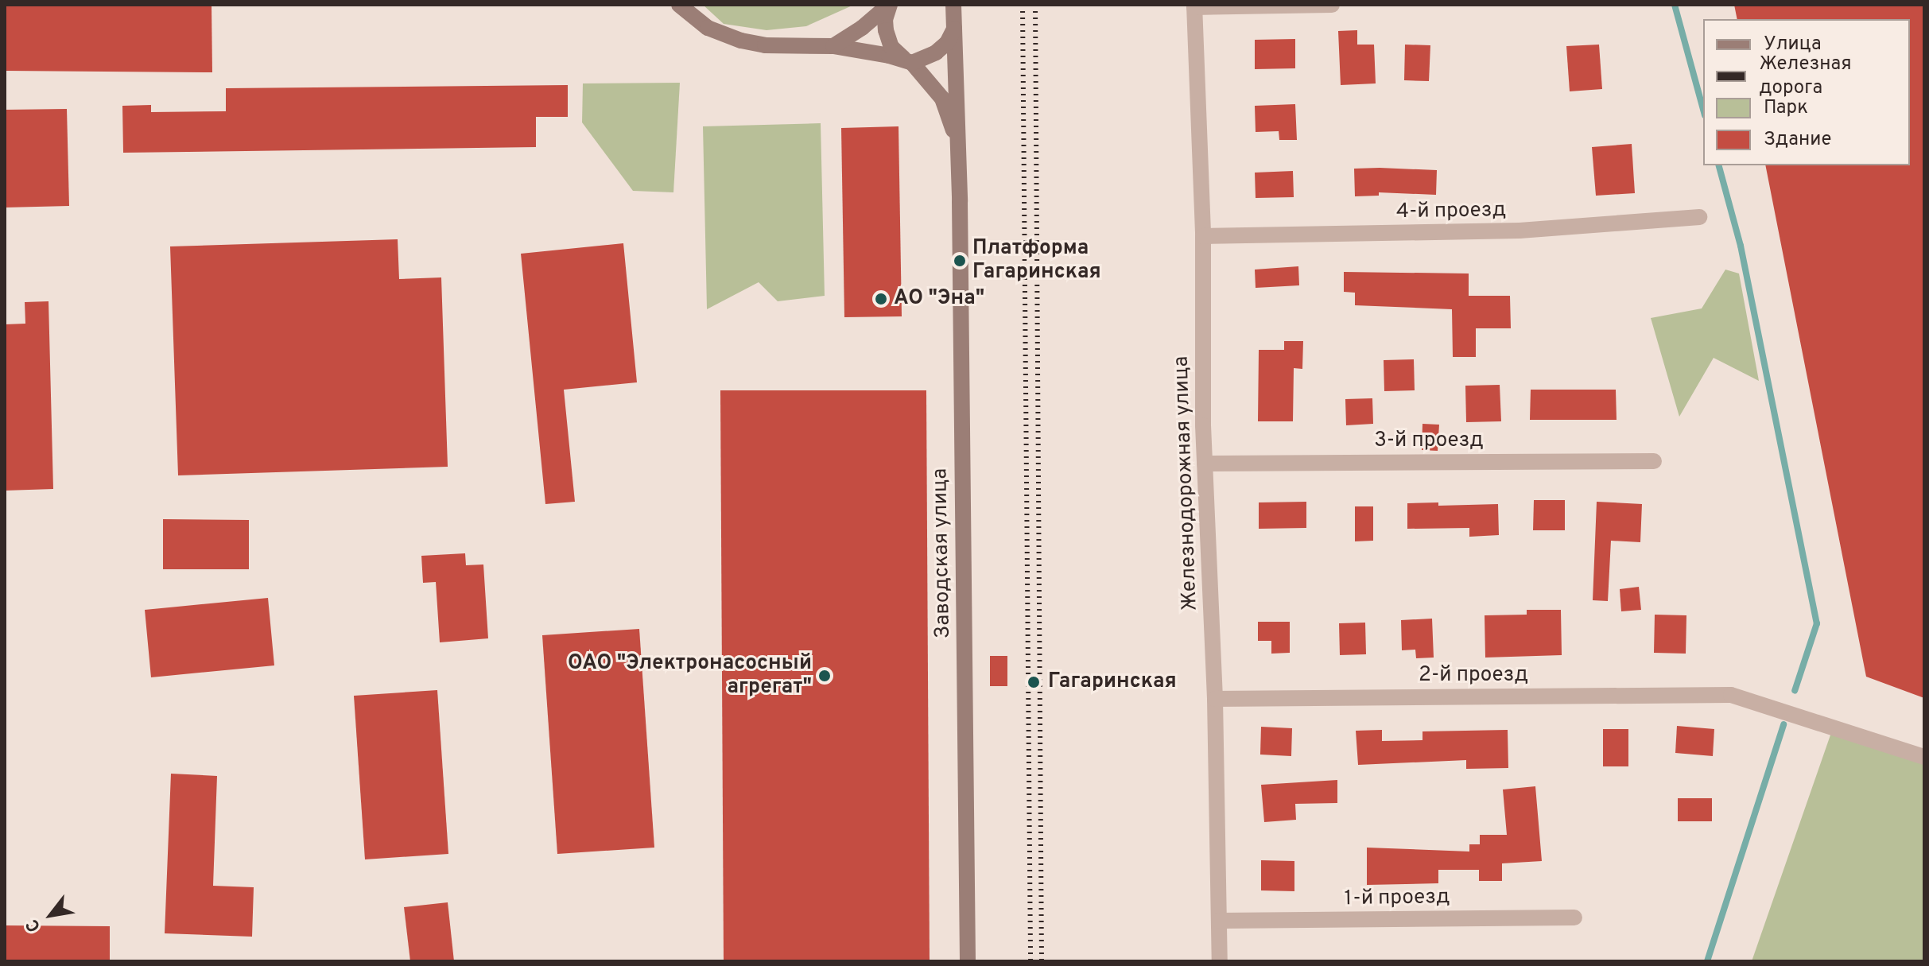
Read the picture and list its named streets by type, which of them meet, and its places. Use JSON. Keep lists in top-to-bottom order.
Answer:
{
  "streets": {
    "main road": ["Заводская улица"],
    "street": [
      "4-й проезд",
      "3-й проезд",
      "Железнодорожная улица",
      "2-й проезд",
      "1-й проезд"
    ]
  },
  "crossings": [
    ["4-й проезд", "Железнодорожная улица"],
    ["3-й проезд", "Железнодорожная улица"],
    ["Железнодорожная улица", "2-й проезд"],
    ["Железнодорожная улица", "1-й проезд"]
  ],
  "places": [
    "Платформа Гагаринская",
    "АО \"Эна\"",
    "ОАО \"Электронасосный агрегат\"",
    "Гагаринская"
  ],
  "legend": [
    "Улица",
    "Железная дорога",
    "Парк",
    "Здание"
  ],
  "north": "bottom left"
}
